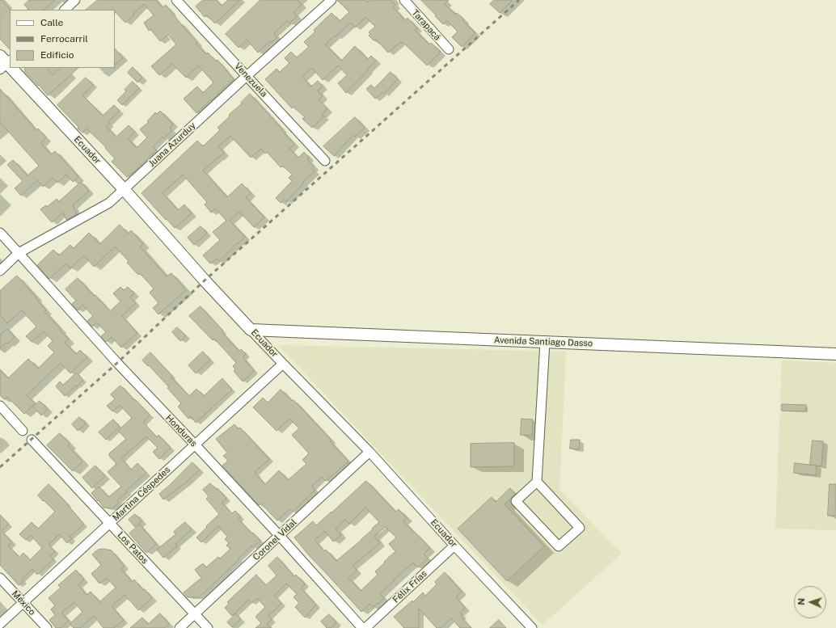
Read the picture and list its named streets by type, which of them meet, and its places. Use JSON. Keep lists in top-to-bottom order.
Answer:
{
  "streets": {
    "main road": ["Ecuador", "Avenida Santiago Dasso"],
    "street": [
      "Tarapacá",
      "Venezuela",
      "Juana Azurduy",
      "Honduras",
      "Martina Céspedes",
      "Coronel Vidal",
      "Los Patos",
      "Félix Frías",
      "México"
    ]
  },
  "crossings": [
    ["Venezuela", "Juana Azurduy"],
    ["Juana Azurduy", "Ecuador"],
    ["Juana Azurduy", "Honduras"],
    ["Ecuador", "Avenida Santiago Dasso"],
    ["Ecuador", "Martina Céspedes"],
    ["Ecuador", "Coronel Vidal"],
    ["Ecuador", "Félix Frías"],
    ["Honduras", "Martina Céspedes"],
    ["Honduras", "Coronel Vidal"],
    ["Martina Céspedes", "Los Patos"],
    ["Martina Céspedes", "México"],
    ["Coronel Vidal", "Los Patos"]
  ],
  "legend": ["Calle", "Ferrocarril", "Edificio"],
  "north": "left"
}
